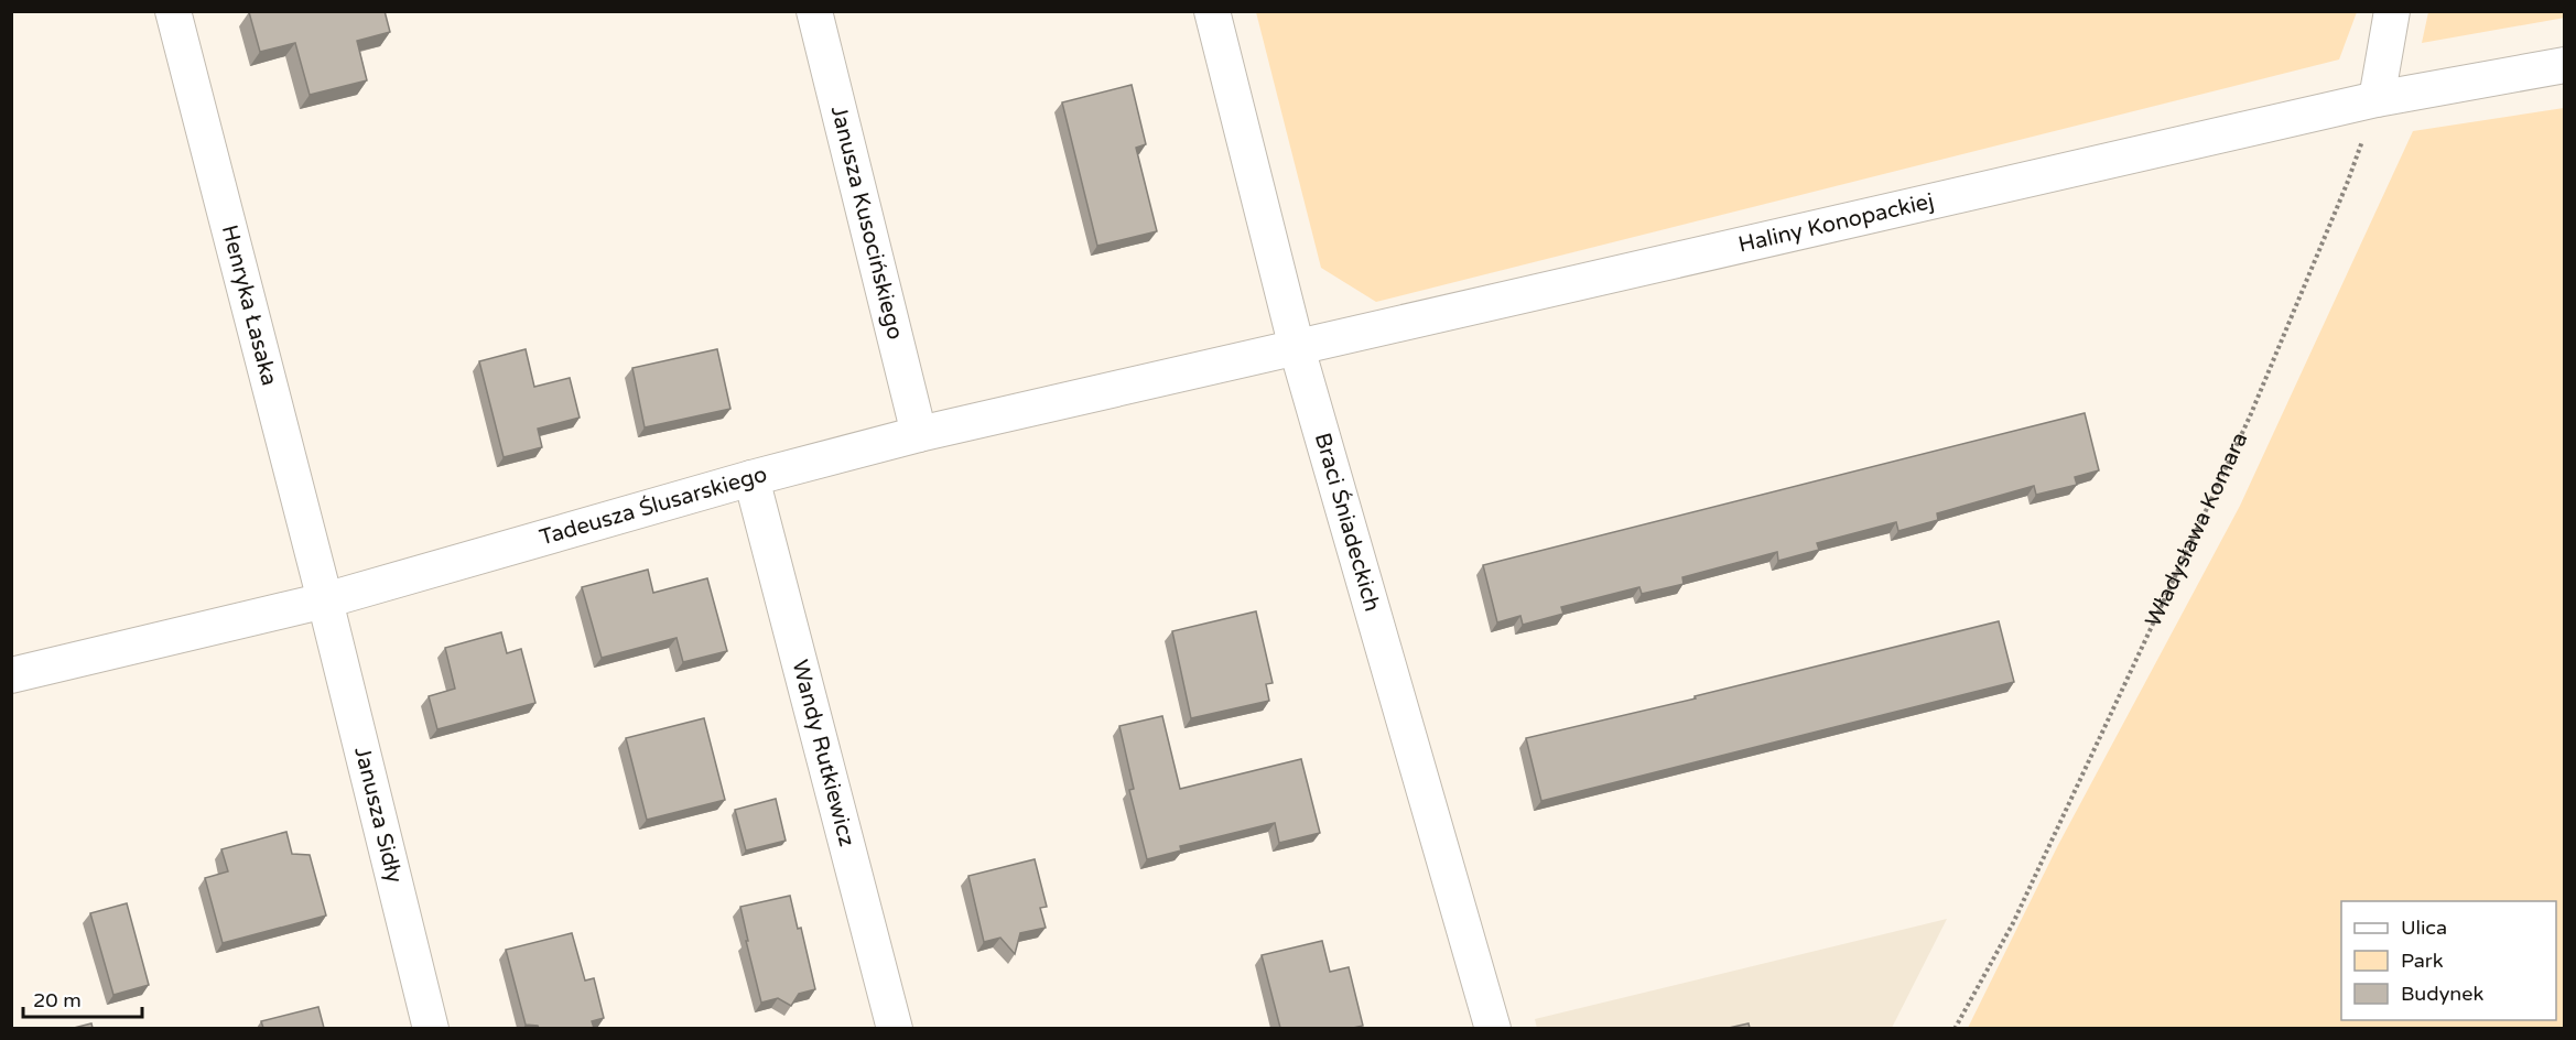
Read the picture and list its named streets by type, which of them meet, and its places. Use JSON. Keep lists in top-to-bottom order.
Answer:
{
  "streets": {
    "street": [
      "Janusza Kusocińskiego",
      "Haliny Konopackiej",
      "Henryka Łasaka",
      "Tadeusza Ślusarskiego",
      "Braci Śniadeckich",
      "Wandy Rutkiewicz",
      "Janusza Sidły"
    ],
    "path": ["Władysława Komara"]
  },
  "crossings": [
    ["Janusza Kusocińskiego", "Tadeusza Ślusarskiego"],
    ["Haliny Konopackiej", "Tadeusza Ślusarskiego"],
    ["Haliny Konopackiej", "Braci Śniadeckich"],
    ["Haliny Konopackiej", "Władysława Komara"],
    ["Henryka Łasaka", "Tadeusza Ślusarskiego"],
    ["Henryka Łasaka", "Janusza Sidły"],
    ["Tadeusza Ślusarskiego", "Braci Śniadeckich"],
    ["Tadeusza Ślusarskiego", "Wandy Rutkiewicz"],
    ["Tadeusza Ślusarskiego", "Janusza Sidły"]
  ],
  "legend": ["Ulica", "Park", "Budynek"],
  "scale_bar": "20 m"
}
